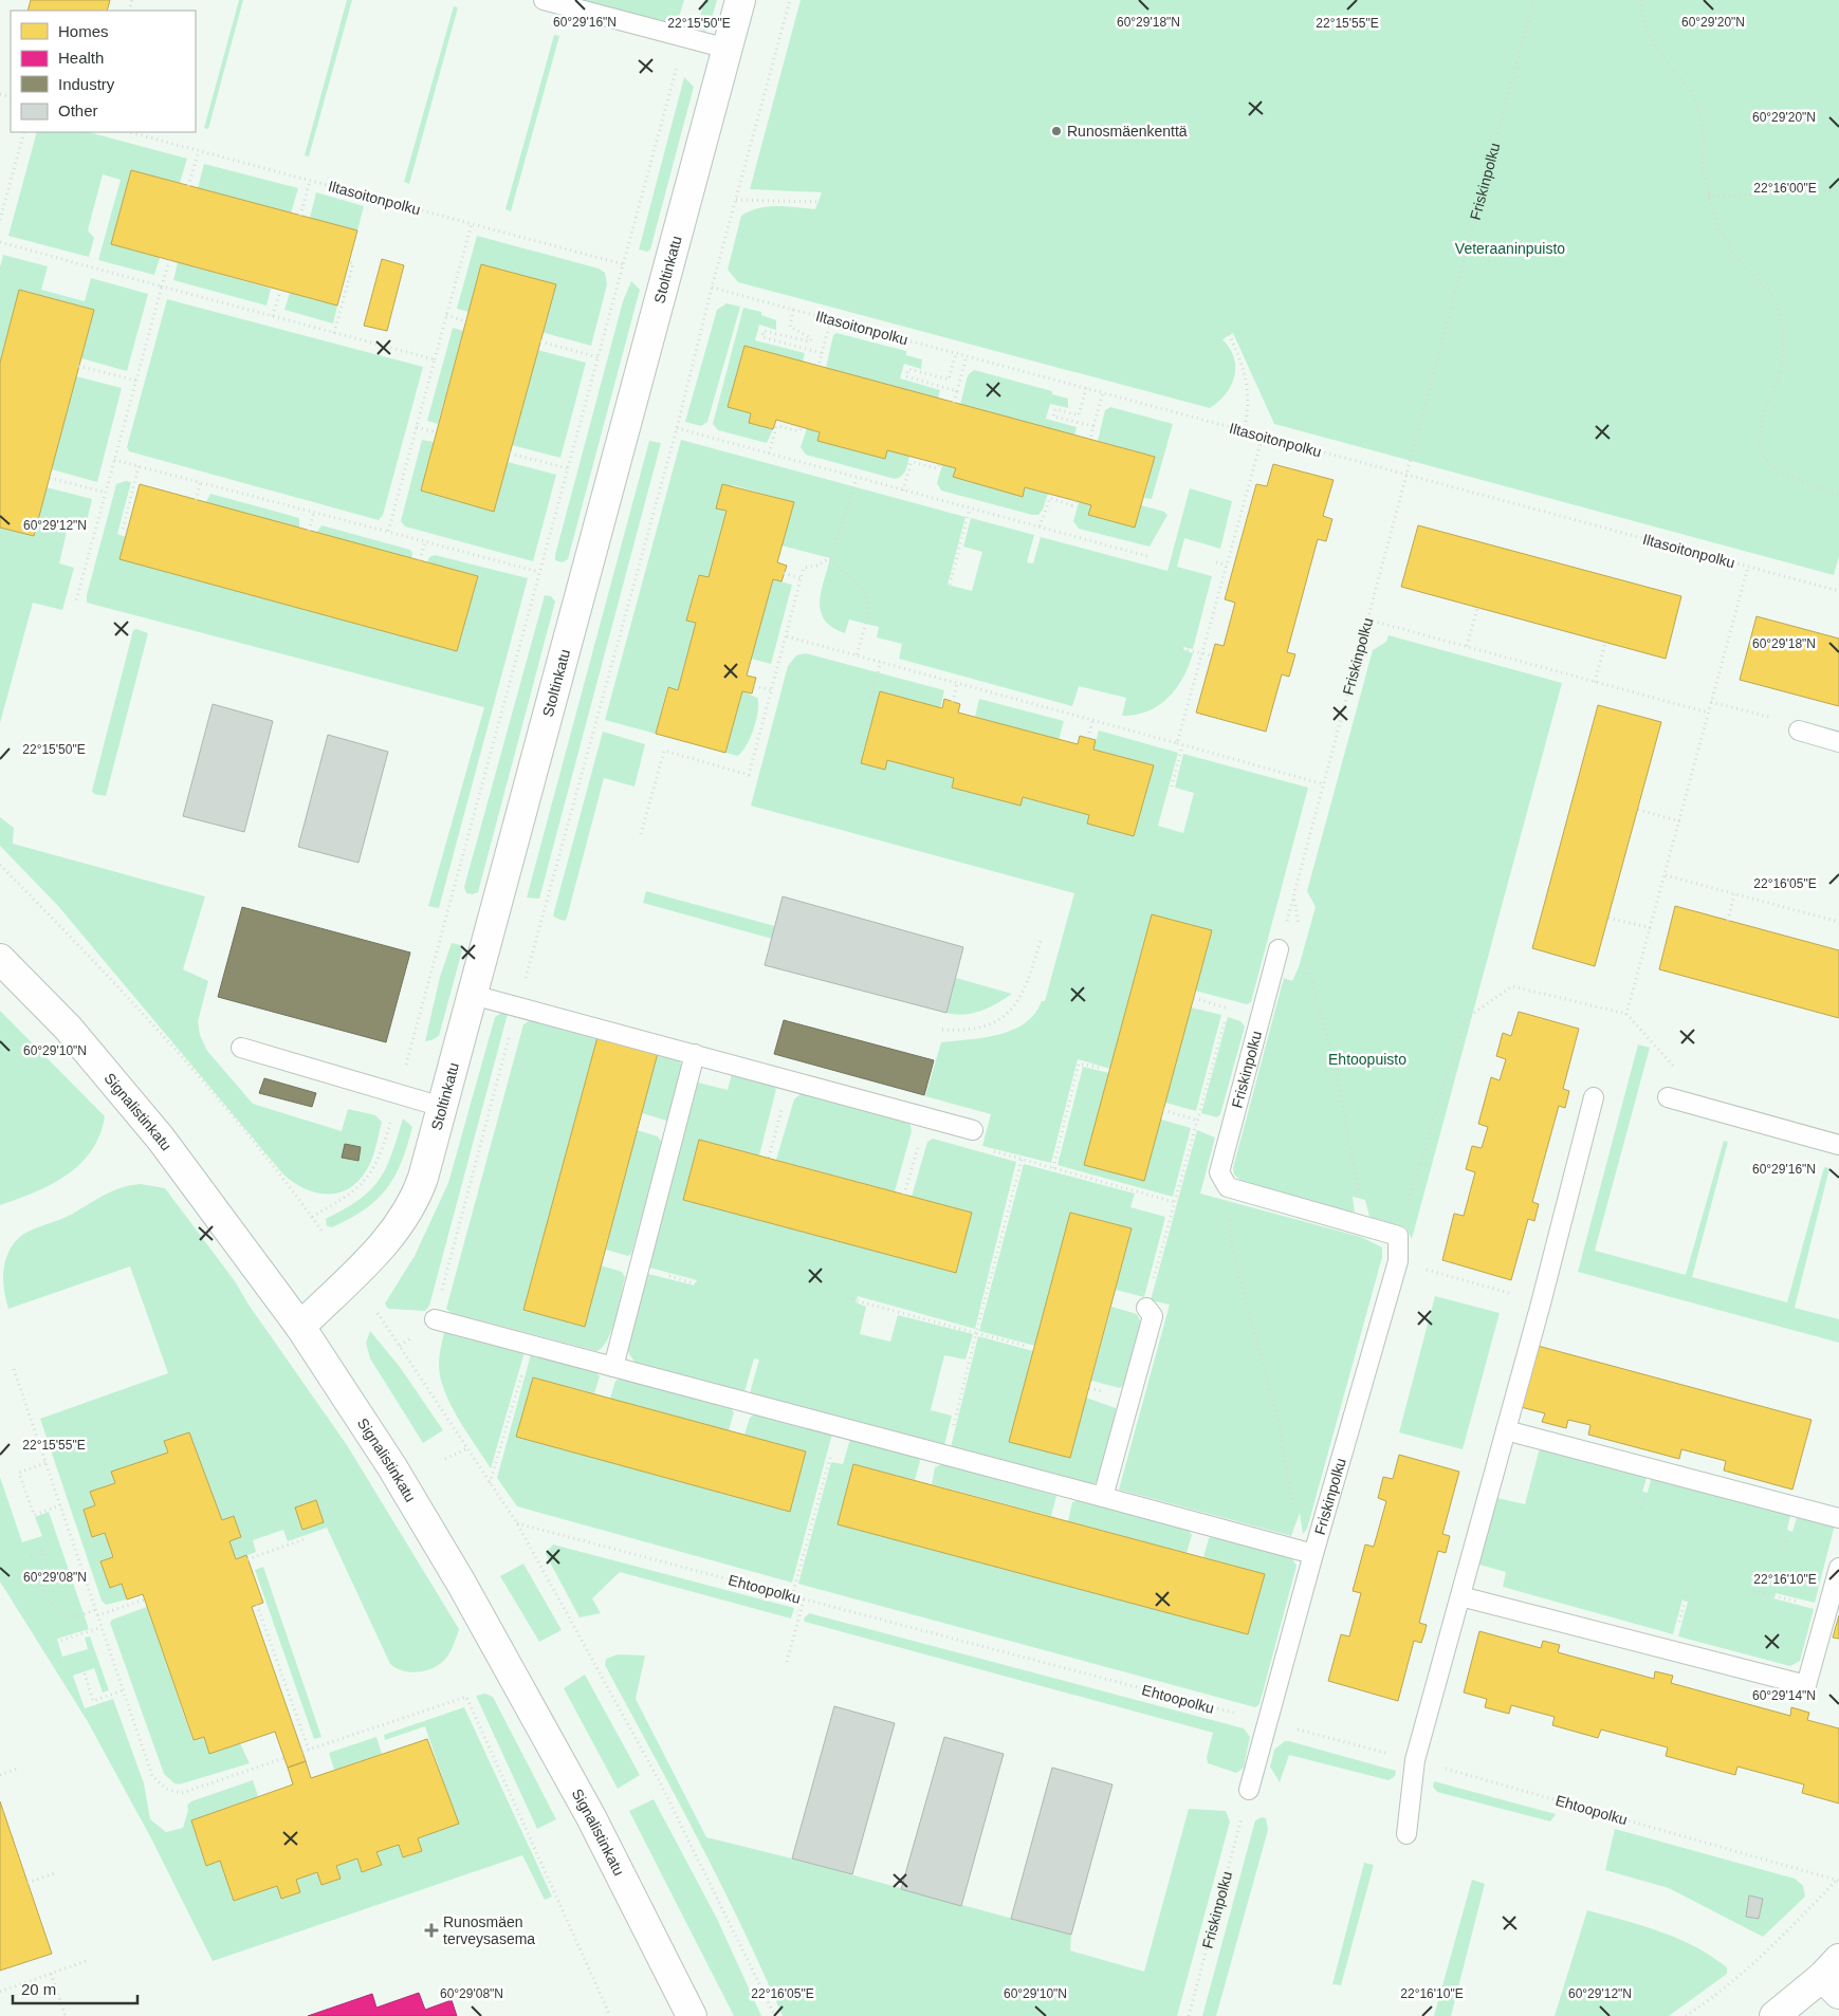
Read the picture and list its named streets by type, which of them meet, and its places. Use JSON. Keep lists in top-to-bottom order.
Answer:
{
  "streets": {
    "street": ["Stoltinkatu", "Signalistinkatu"],
    "lane": ["Friskinpolku"],
    "path": ["Iltasoitonpolku", "Ehtoopolku"]
  },
  "crossings": [
    ["Friskinpolku", "Iltasoitonpolku"],
    ["Friskinpolku", "Ehtoopolku"],
    ["Stoltinkatu", "Signalistinkatu"]
  ],
  "parks": ["Veteraaninpuisto", "Ehtoopuisto"],
  "places": {
    "other": ["Runosmäenkenttä"],
    "health": ["Runosmäen terveysasema"]
  },
  "legend": [
    "Homes",
    "Health",
    "Industry",
    "Other"
  ],
  "scale_bar": "20 m",
  "coordinates": [
    "60°29'16\"N",
    "60°29'18\"N",
    "60°29'20\"N",
    "22°15'50\"E",
    "22°15'55\"E",
    "22°16'00\"E",
    "60°29'12\"N",
    "22°16'05\"E",
    "60°29'10\"N",
    "60°29'08\"N",
    "22°16'10\"E",
    "60°29'14\"N"
  ]
}
